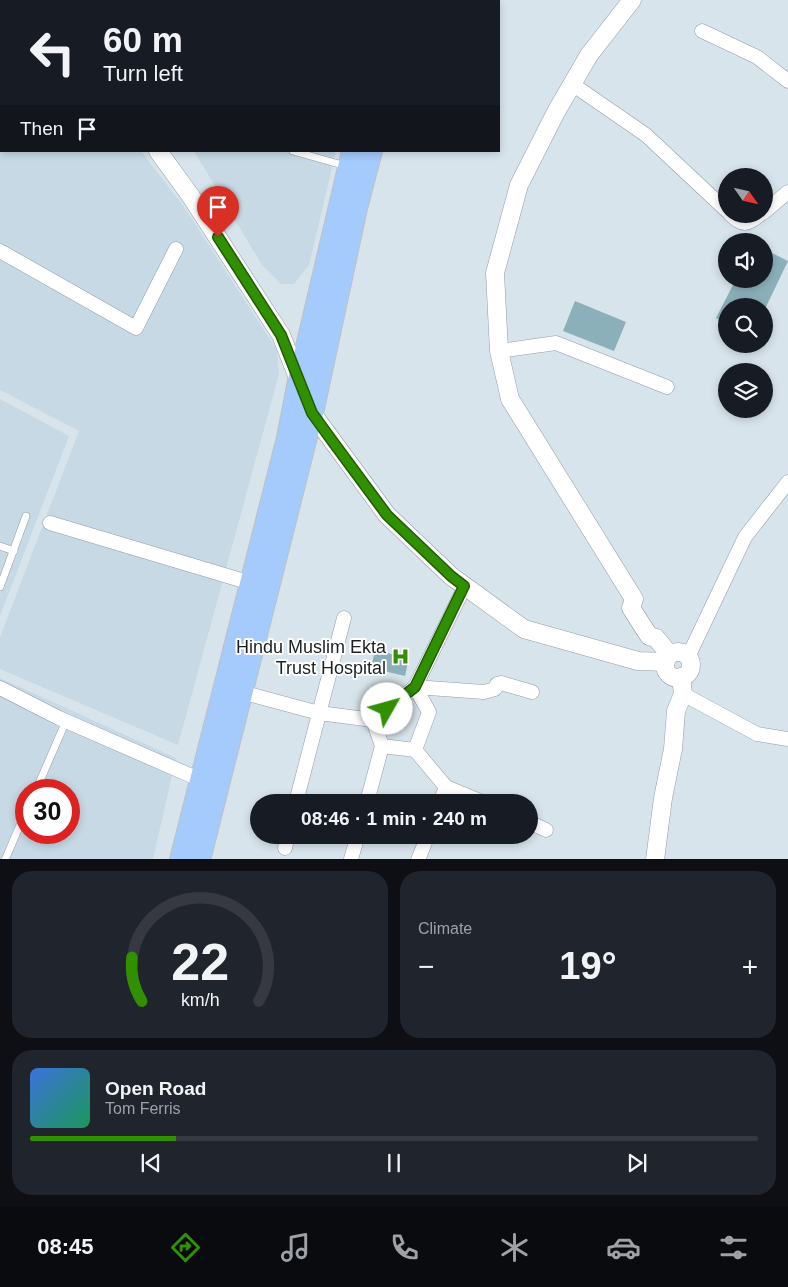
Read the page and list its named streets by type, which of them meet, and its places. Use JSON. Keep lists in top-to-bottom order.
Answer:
{
  "places": {
    "hospital": ["Hindu Muslim Ekta Trust Hospital"]
  },
  "north": "bottom right",
  "page": {
    "turn": ["60 m", "Turn left"],
    "then": "Then",
    "limit": "30",
    "trip": "08:46 · 1 min · 240 m",
    "tile": "Climate",
    "heat": ["−", "19°", "+"],
    "song": ["Open Road", "Tom Ferris"],
    "tabs": "08:45",
    "gauge": ["22", "km/h"]
  }
}
